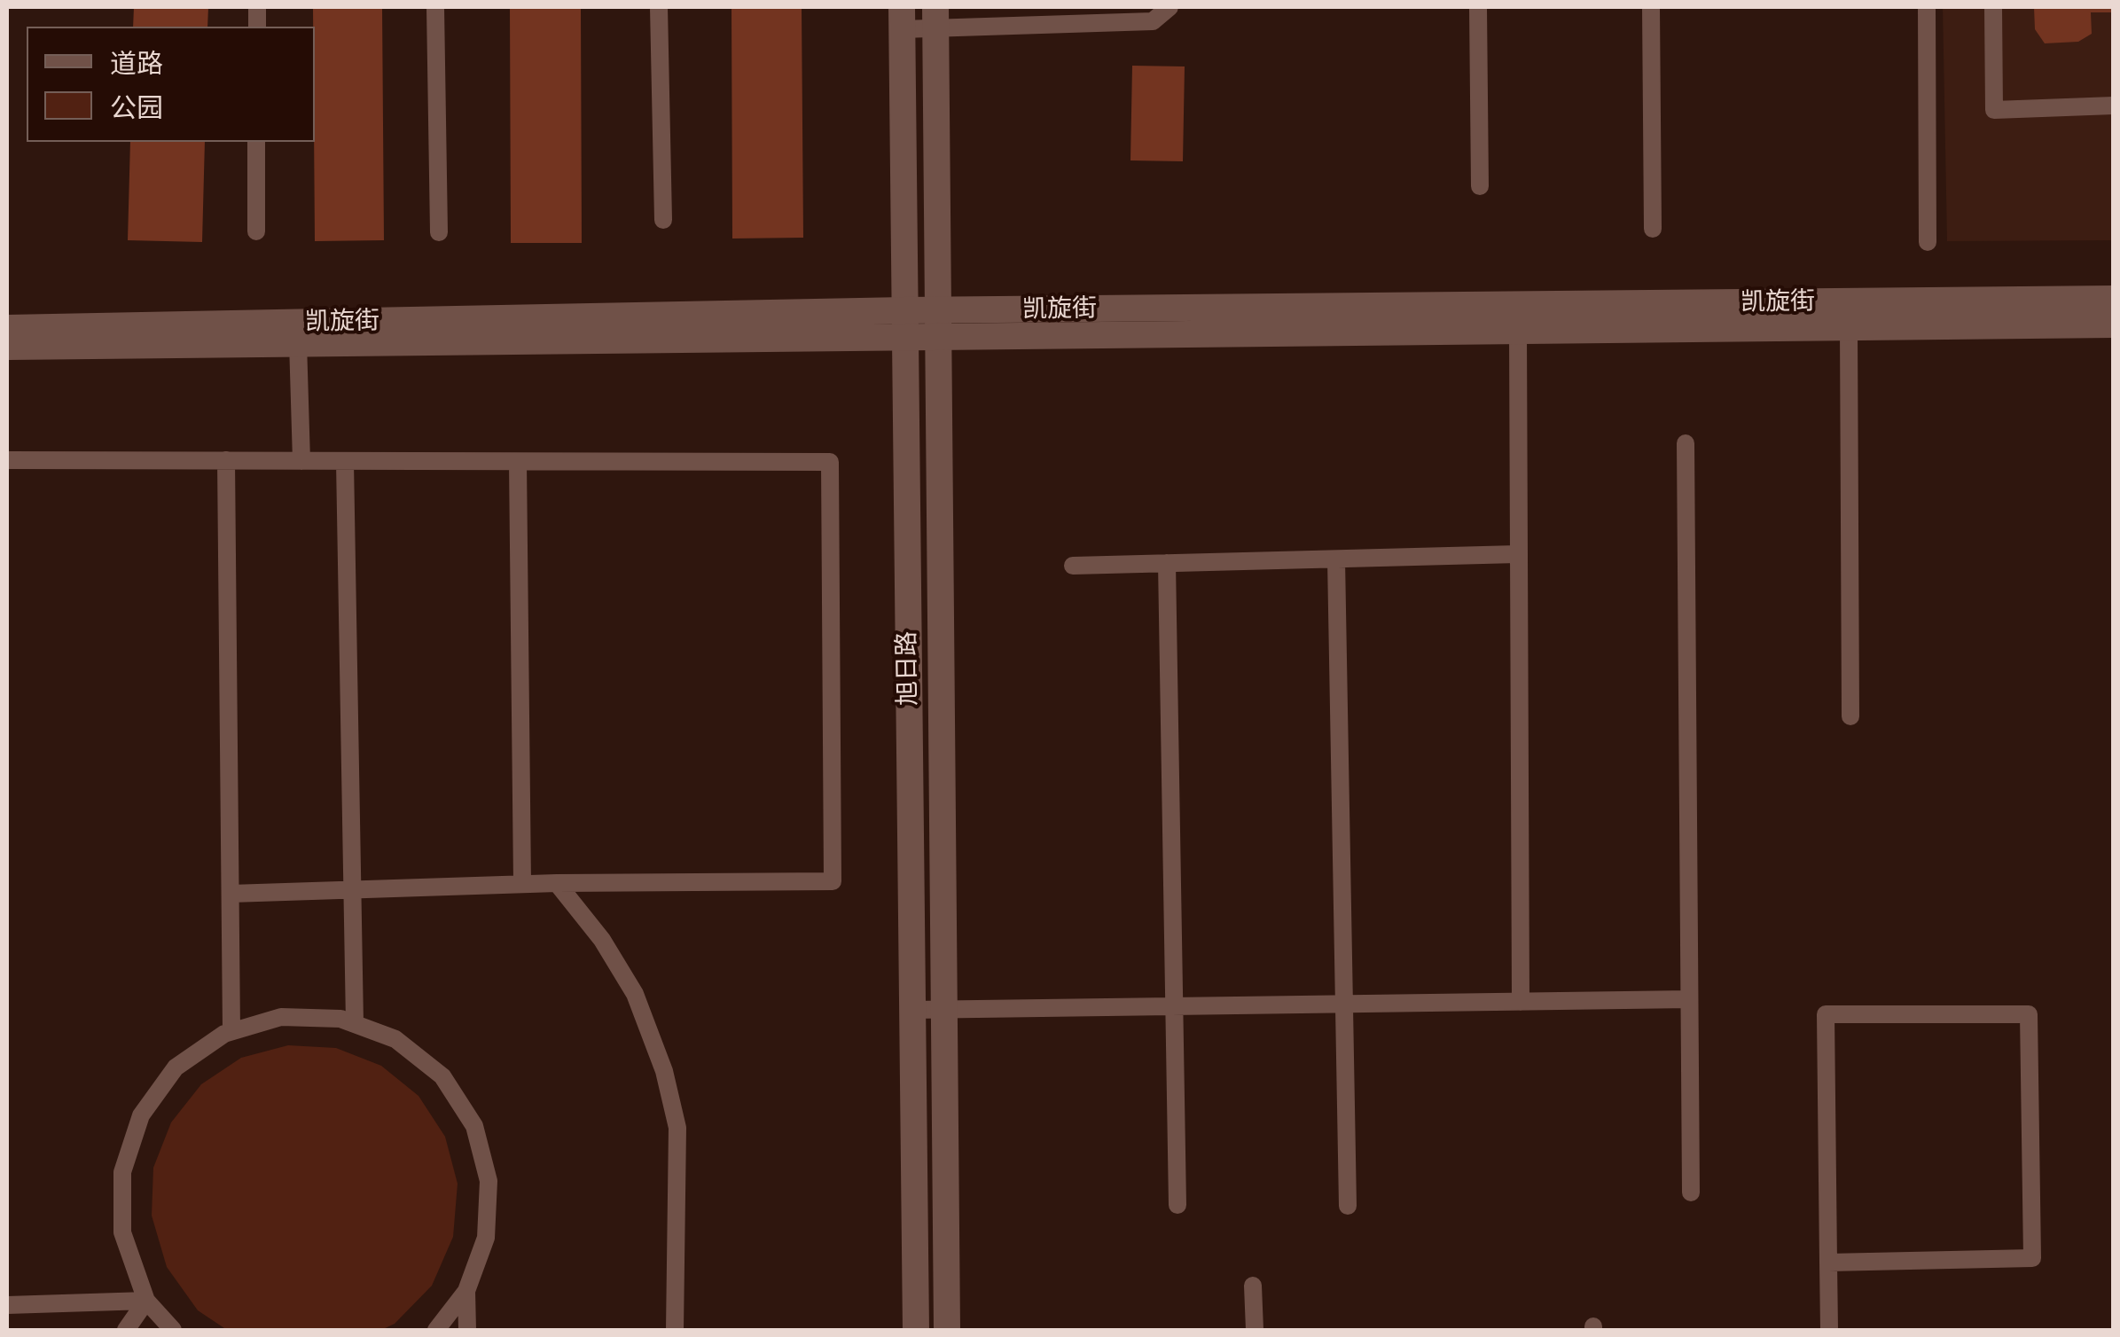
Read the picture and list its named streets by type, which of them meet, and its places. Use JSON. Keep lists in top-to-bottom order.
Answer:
{
  "streets": {
    "street": ["凯旋街", "旭日路"]
  },
  "crossings": [
    ["凯旋街", "旭日路"]
  ],
  "legend": ["道路", "公园"]
}
